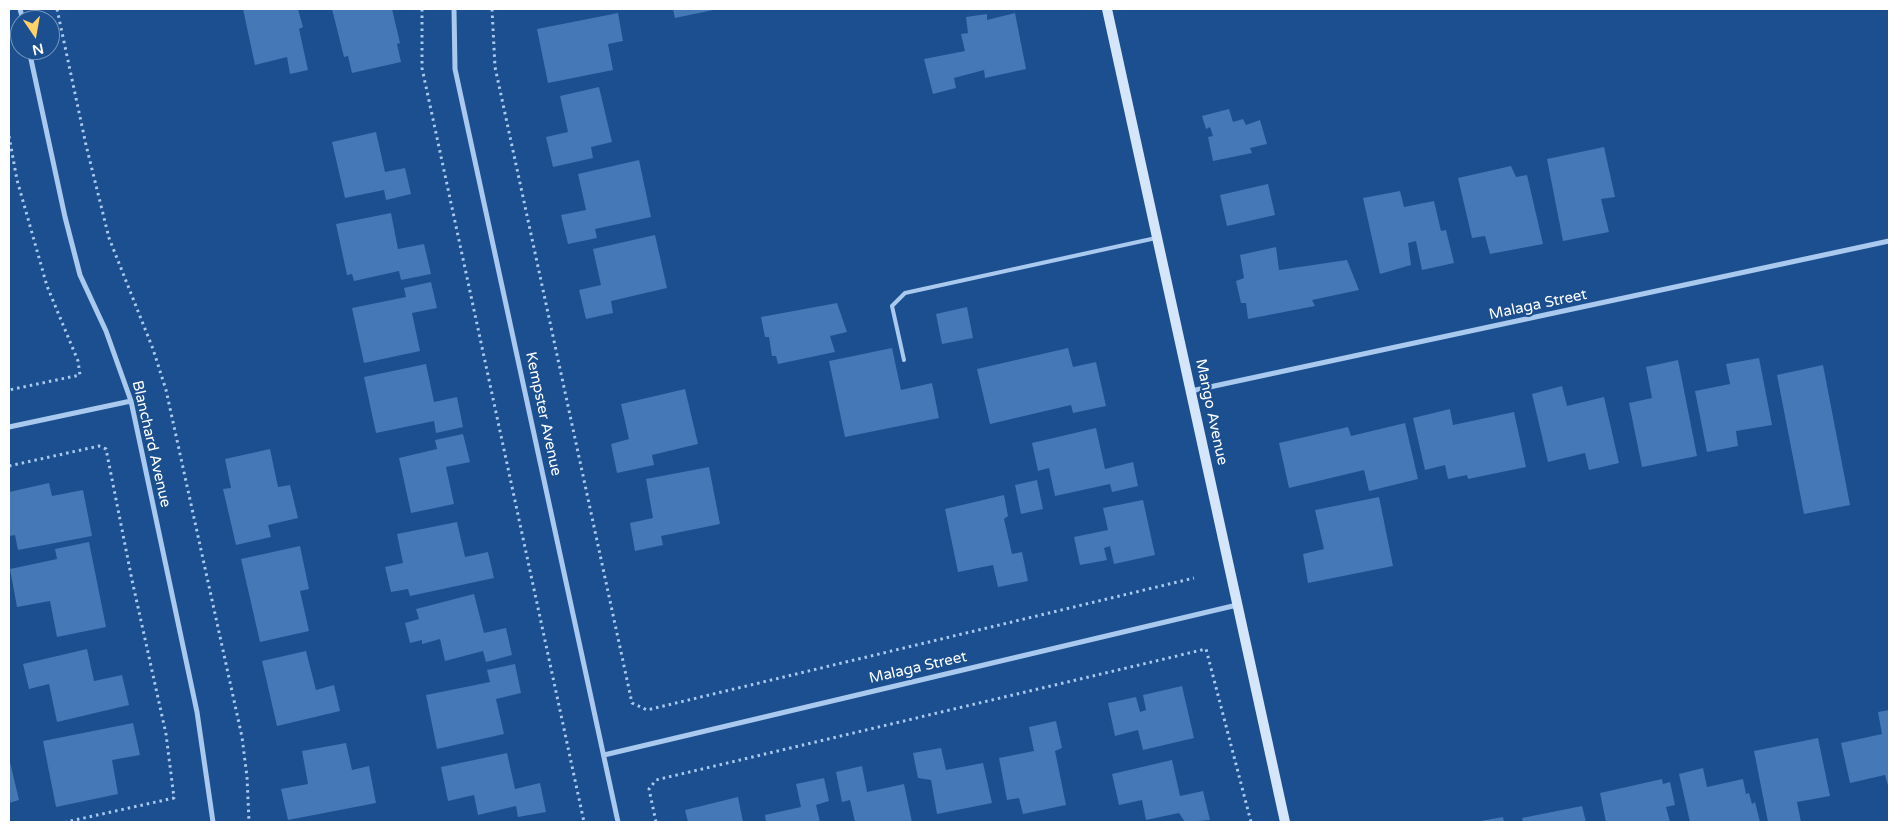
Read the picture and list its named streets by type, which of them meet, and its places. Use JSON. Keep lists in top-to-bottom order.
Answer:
{
  "streets": {
    "street": [
      "Malaga Street",
      "Mango Avenue",
      "Kempster Avenue",
      "Blanchard Avenue"
    ]
  },
  "crossings": [
    ["Malaga Street", "Mango Avenue"],
    ["Malaga Street", "Kempster Avenue"]
  ],
  "north": "bottom"
}
